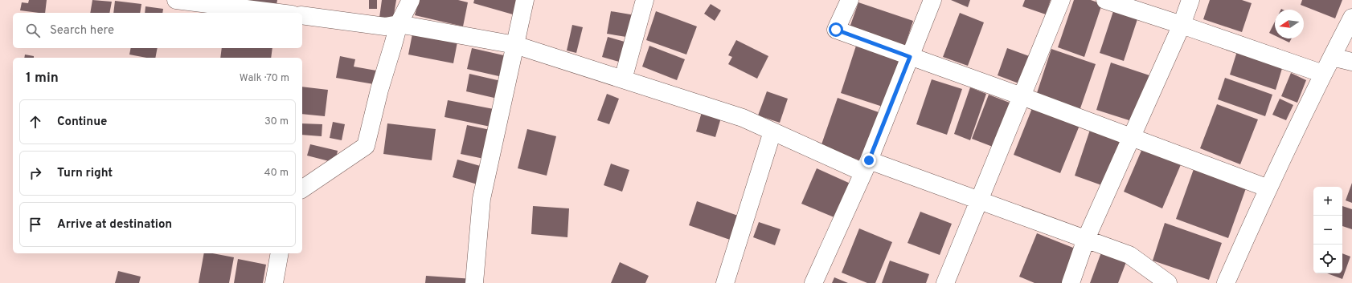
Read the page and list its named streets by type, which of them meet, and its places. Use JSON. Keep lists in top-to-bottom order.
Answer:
{
  "north": "left",
  "page": {
    "search": "Search here",
    "heading": ["1 min", "Walk · 70 m"],
    "list": [
      ["Continue", "30 m"],
      ["Turn right", "40 m"],
      "Arrive at destination"
    ],
    "map_buttons": ["+", "−"]
  }
}
